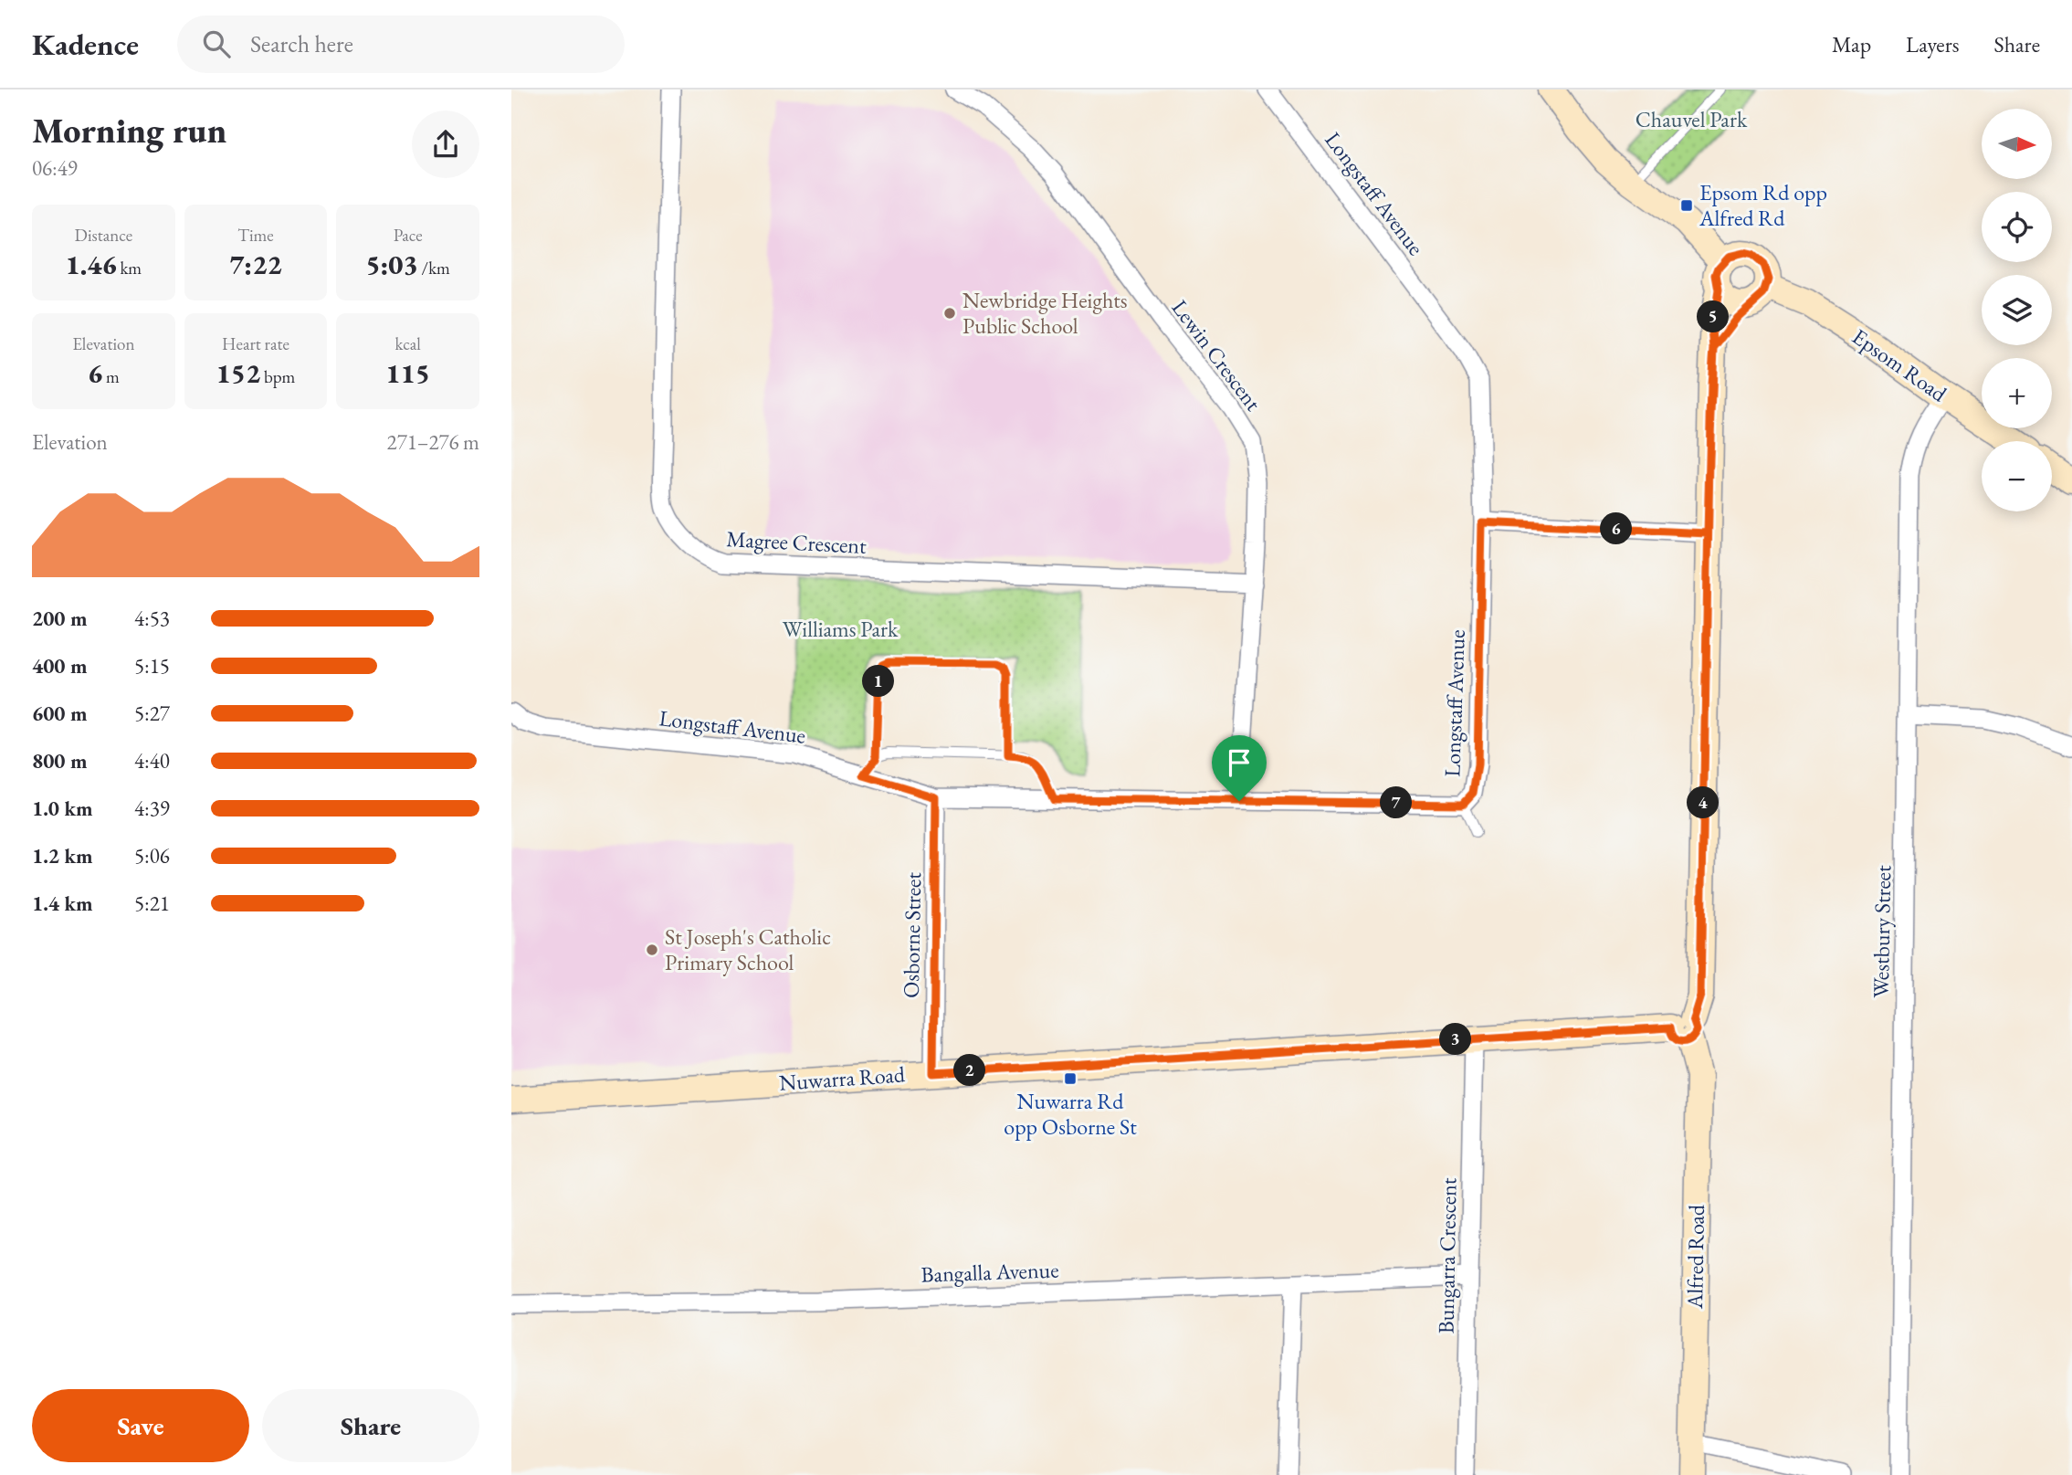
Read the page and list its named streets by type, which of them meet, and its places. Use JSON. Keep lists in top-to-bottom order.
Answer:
{
  "streets": {
    "street": [
      "Longstaff Avenue",
      "Lewin Crescent",
      "Epsom Road",
      "Magree Crescent",
      "Westbury Street",
      "Osborne Street",
      "Nuwarra Road",
      "Bungarra Crescent",
      "Alfred Road",
      "Bangalla Avenue"
    ]
  },
  "crossings": [
    ["Longstaff Avenue", "Lewin Crescent"],
    ["Longstaff Avenue", "Osborne Street"],
    ["Lewin Crescent", "Magree Crescent"],
    ["Epsom Road", "Westbury Street"],
    ["Epsom Road", "Alfred Road"],
    ["Osborne Street", "Nuwarra Road"],
    ["Nuwarra Road", "Bungarra Crescent"],
    ["Nuwarra Road", "Alfred Road"],
    ["Bungarra Crescent", "Bangalla Avenue"]
  ],
  "parks": ["Chauvel Park", "Williams Park"],
  "places": {
    "transit": ["Epsom Rd opp Alfred Rd", "Nuwarra Rd opp Osborne St"],
    "other": ["Newbridge Heights Public School", "St Joseph's Catholic Primary School"]
  },
  "north": "right",
  "page": {
    "header": "Kadence",
    "search": "Search here",
    "nav": ["Map", "Layers", "Share"],
    "heading": ["Morning run", "06:49"],
    "map_buttons": ["+", "−"],
    "stats": [
      ["Distance", "1.46 km"],
      ["Time", "7:22"],
      ["Pace", "5:03 /km"],
      ["Elevation", "6 m"],
      ["Heart rate", "152 bpm"],
      ["kcal", "115"]
    ],
    "pins": [
      "5",
      "6",
      "1",
      "4",
      "7",
      "3",
      "2"
    ],
    "chart": ["Elevation", "271–276 m"],
    "list": [
      {
        "name": "200 m",
        "note": "4:53"
      },
      {
        "name": "400 m",
        "note": "5:15"
      },
      {
        "name": "600 m",
        "note": "5:27"
      },
      {
        "name": "800 m",
        "note": "4:40"
      },
      {
        "name": "1.0 km",
        "note": "4:39"
      },
      {
        "name": "1.2 km",
        "note": "5:06"
      },
      {
        "name": "1.4 km",
        "note": "5:21"
      }
    ],
    "buttons": ["Save", "Share"]
  }
}
